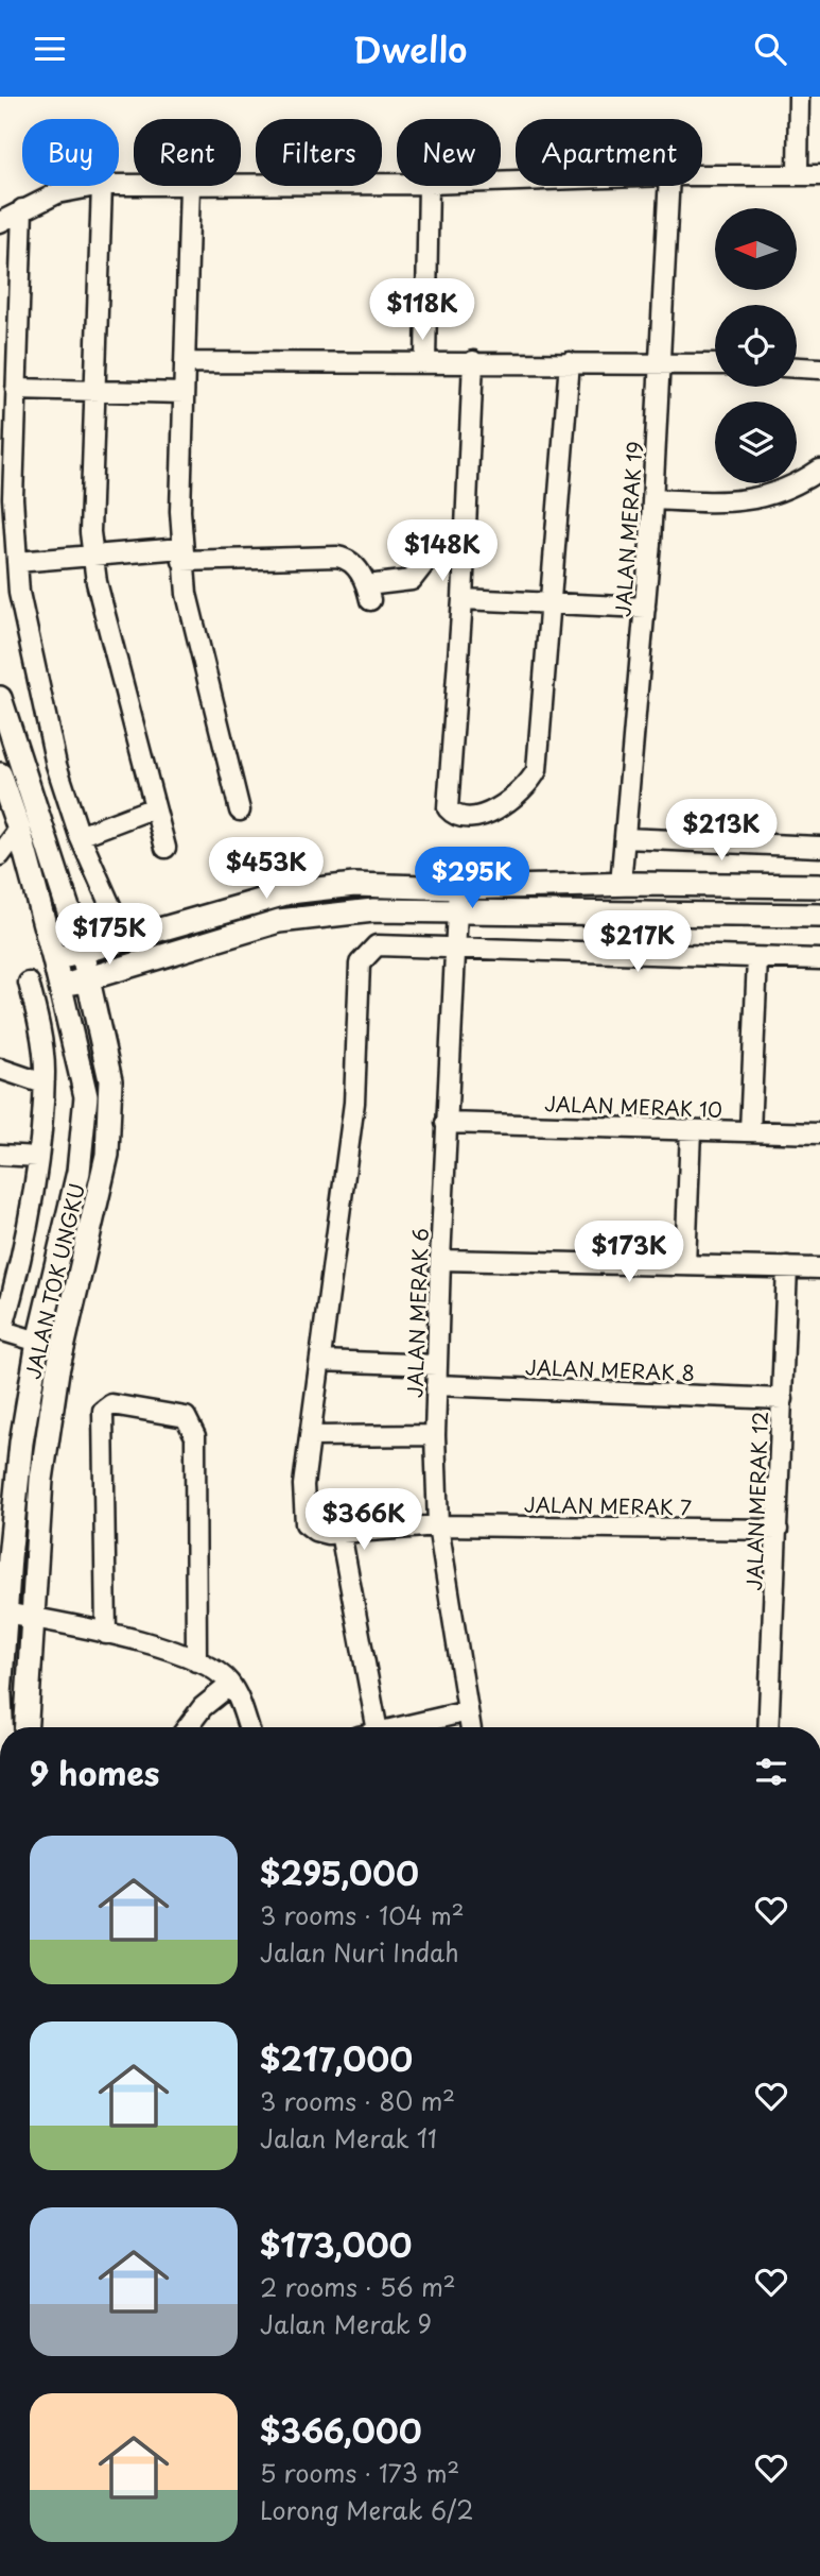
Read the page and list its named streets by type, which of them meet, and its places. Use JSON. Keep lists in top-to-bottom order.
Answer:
{
  "streets": {
    "main road": ["JALAN TOK UNGKU"],
    "street": [
      "JALAN MERAK 19",
      "JALAN MERAK 10",
      "JALAN MERAK 6",
      "JALAN MERAK 8",
      "JALAN MERAK 12",
      "JALAN MERAK 7"
    ]
  },
  "crossings": [
    ["JALAN MERAK 10", "JALAN MERAK 6"],
    ["JALAN MERAK 6", "JALAN MERAK 8"],
    ["JALAN MERAK 6", "JALAN MERAK 7"],
    ["JALAN MERAK 8", "JALAN MERAK 12"],
    ["JALAN MERAK 12", "JALAN MERAK 7"]
  ],
  "north": "left",
  "page": {
    "header": "Dwello",
    "chip": [
      "Buy",
      "Rent",
      "Filters",
      "New",
      "Apartment"
    ],
    "price": [
      "$118K",
      "$148K",
      "$213K",
      "$453K",
      "$295K",
      "$175K",
      "$217K",
      "$173K",
      "$366K"
    ],
    "heading": "9 homes",
    "list": [
      {
        "name": "$295,000",
        "note": "3 rooms · 104 m² · Jalan Nuri Indah"
      },
      {
        "name": "$217,000",
        "note": "3 rooms · 80 m² · Jalan Merak 11"
      },
      {
        "name": "$173,000",
        "note": "2 rooms · 56 m² · Jalan Merak 9"
      },
      {
        "name": "$366,000",
        "note": "5 rooms · 173 m² · Lorong Merak 6/2"
      }
    ]
  }
}
